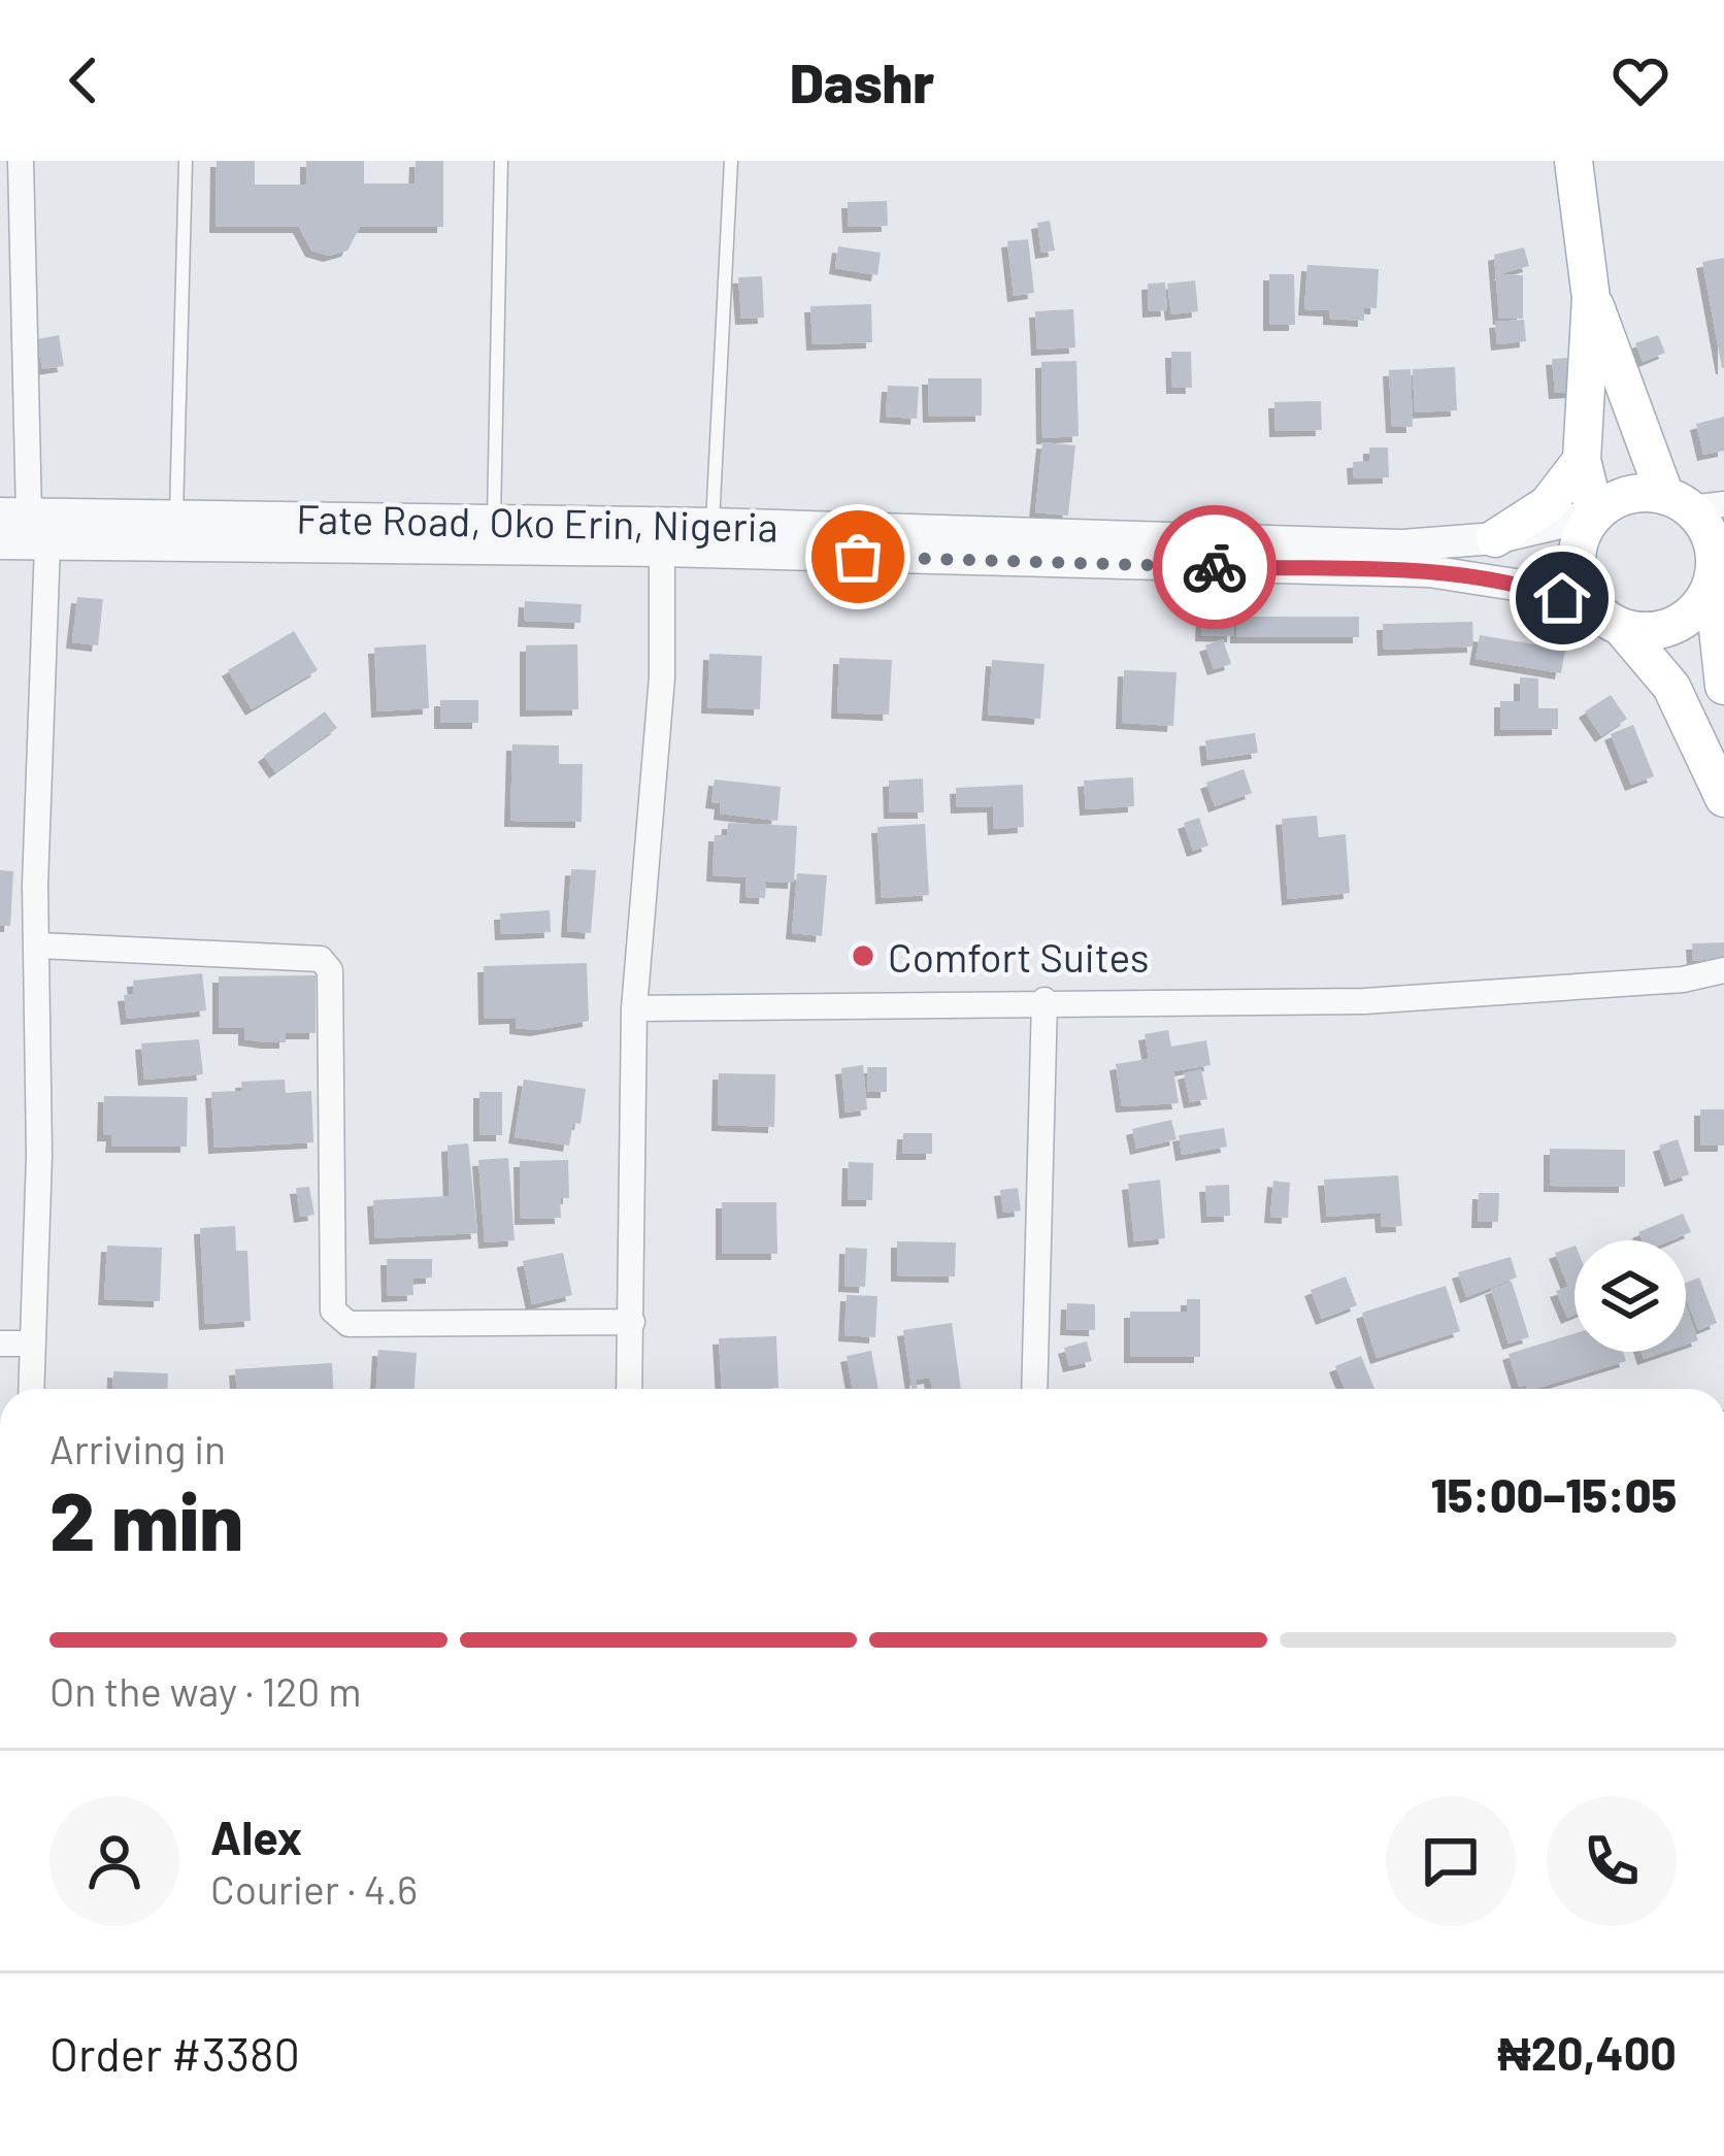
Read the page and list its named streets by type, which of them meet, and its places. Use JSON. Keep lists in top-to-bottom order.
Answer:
{
  "streets": {
    "street": ["Fate Road, Oko Erin, Nigeria"]
  },
  "places": ["Comfort Suites"],
  "page": {
    "header": "Dashr",
    "heading": ["2 min", "Arriving in", "15:00–15:05"],
    "panel": [
      "Alex",
      "Courier · 4.6",
      "Order #3380",
      "₦20,400"
    ],
    "bar": "On the way · 120 m"
  }
}
